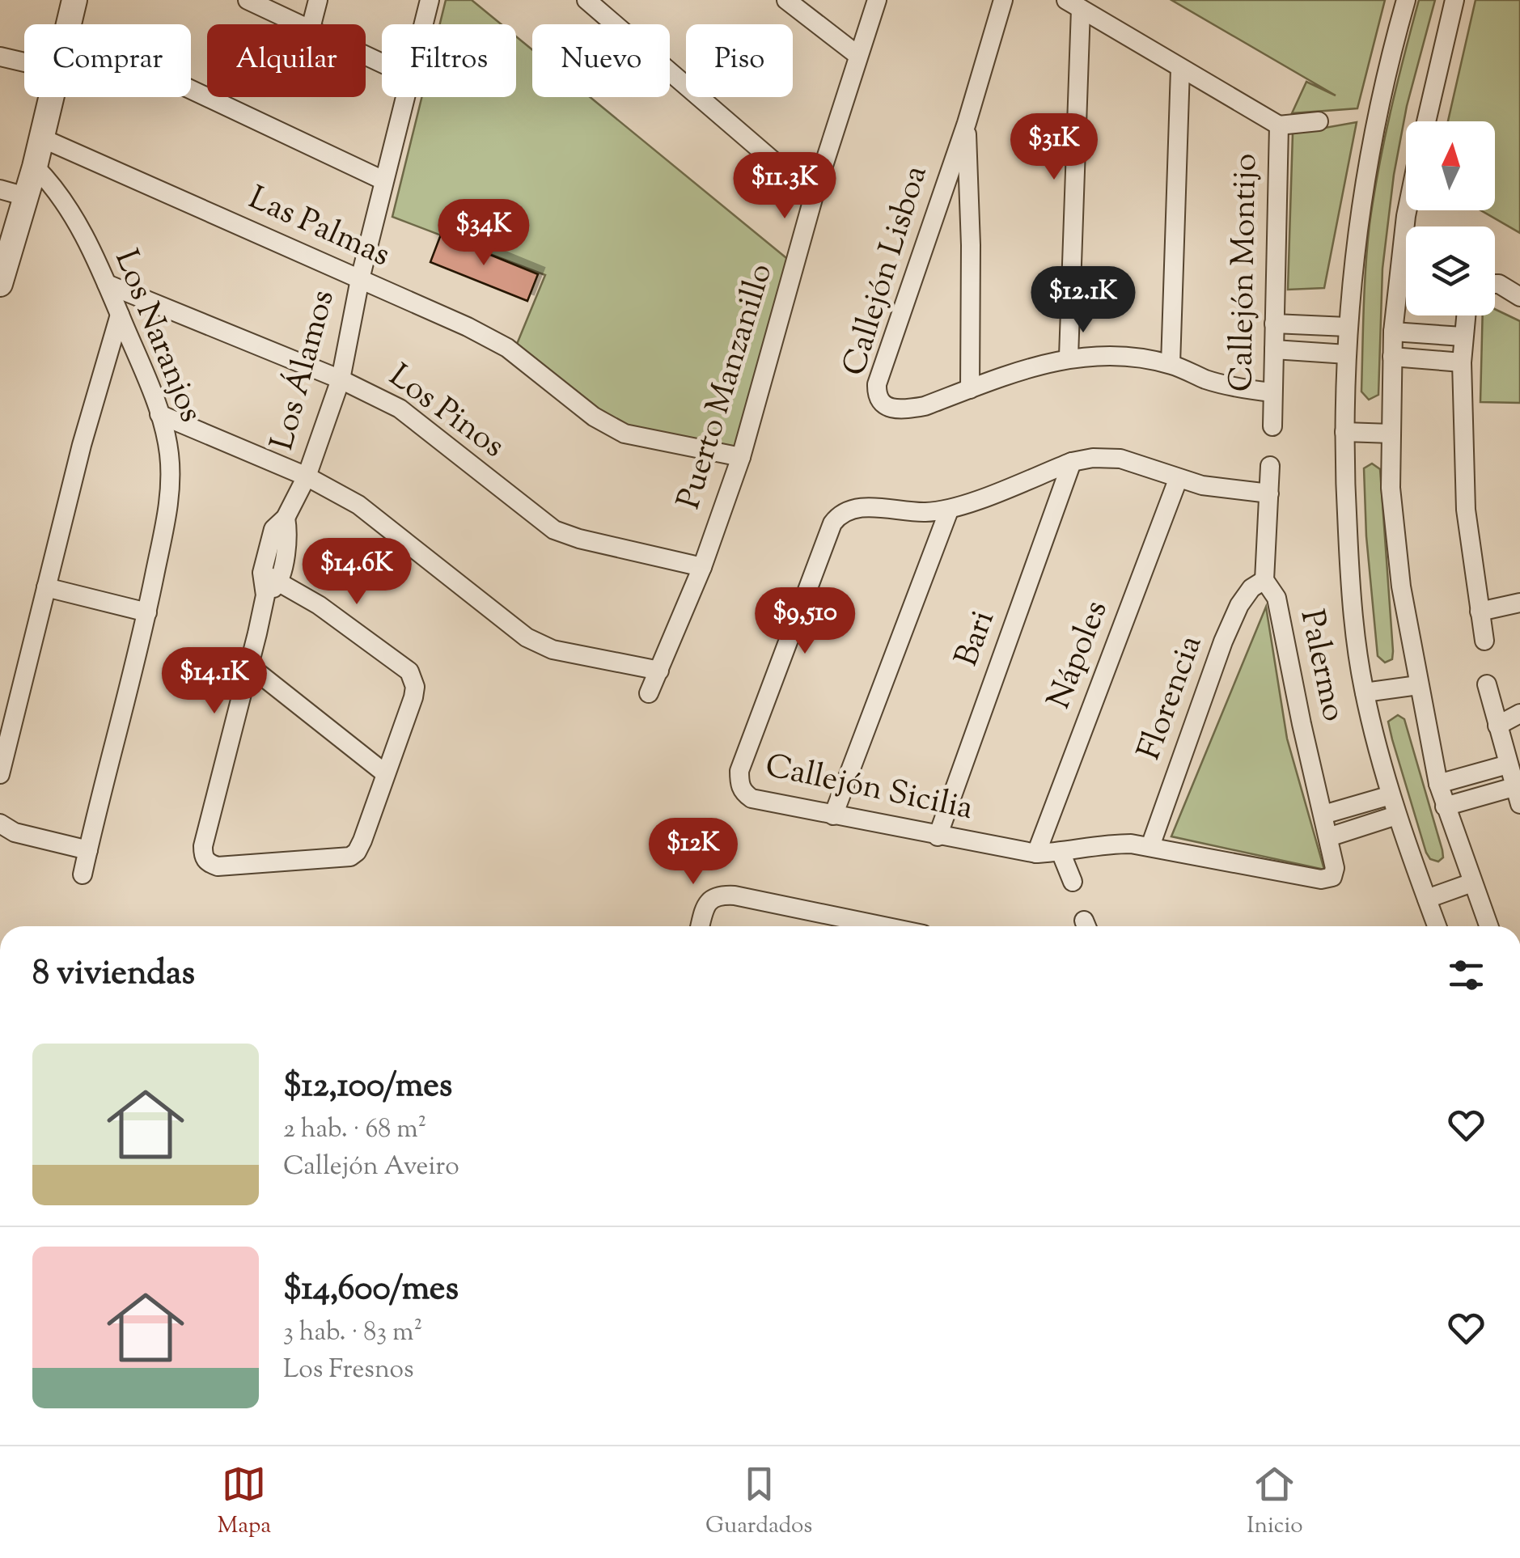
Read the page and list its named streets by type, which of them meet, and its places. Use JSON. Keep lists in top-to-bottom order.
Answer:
{
  "streets": {
    "street": [
      "Las Palmas",
      "Callejón Lisboa",
      "Callejón Montijo",
      "Los Naranjos",
      "Los Álamos",
      "Puerto Manzanillo",
      "Los Pinos",
      "Bari",
      "Nápoles",
      "Palermo",
      "Florencia",
      "Callejón Sicilia"
    ]
  },
  "crossings": [
    ["Las Palmas", "Los Álamos"],
    ["Las Palmas", "Puerto Manzanillo"],
    ["Callejón Lisboa", "Callejón Montijo"],
    ["Los Naranjos", "Los Pinos"],
    ["Los Álamos", "Los Pinos"],
    ["Puerto Manzanillo", "Los Pinos"],
    ["Bari", "Callejón Sicilia"],
    ["Nápoles", "Callejón Sicilia"],
    ["Palermo", "Florencia"],
    ["Palermo", "Callejón Sicilia"],
    ["Florencia", "Callejón Sicilia"]
  ],
  "north": "top",
  "page": {
    "chip": [
      "Comprar",
      "Alquilar",
      "Filtros",
      "Nuevo",
      "Piso"
    ],
    "price": [
      "$31K",
      "$11.3K",
      "$34K",
      "$12.1K",
      "$14.6K",
      "$9,510",
      "$14.1K",
      "$12K"
    ],
    "heading": "8 viviendas",
    "list": [
      {
        "name": "$12,100/mes",
        "note": "2 hab. · 68 m² · Callejón Aveiro"
      },
      {
        "name": "$14,600/mes",
        "note": "3 hab. · 83 m² · Los Fresnos"
      }
    ],
    "tabs": ["Mapa", "Guardados", "Inicio"]
  }
}
